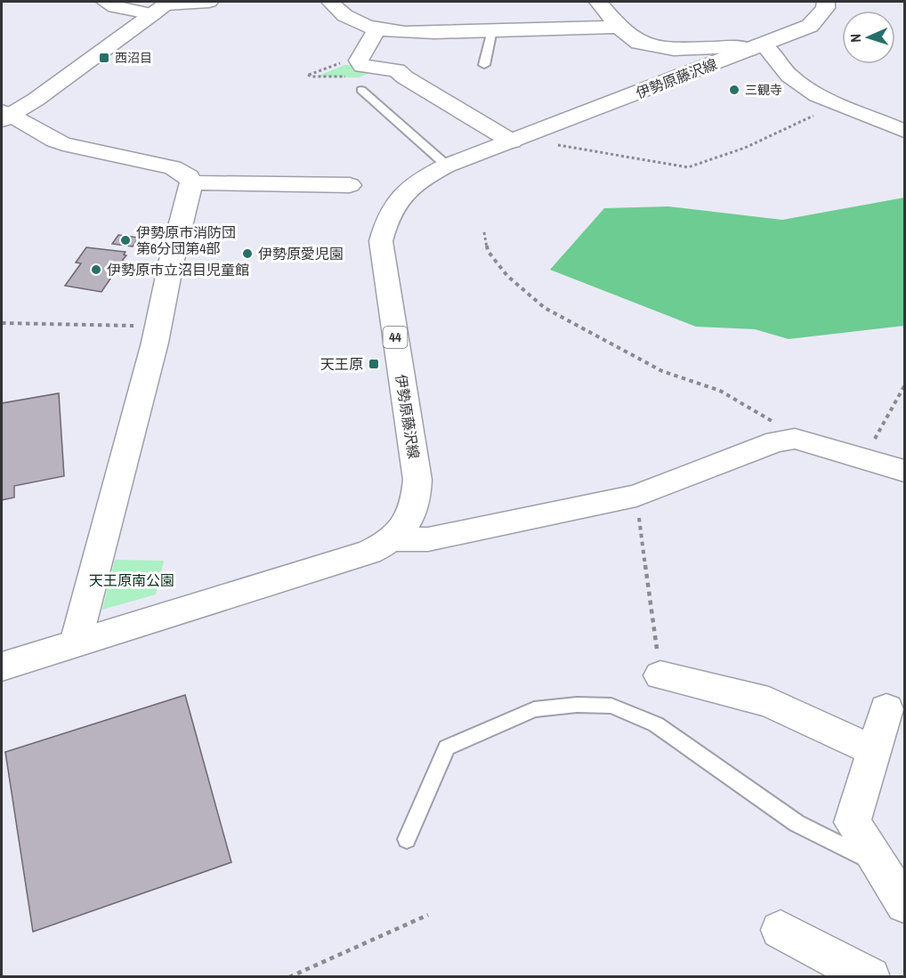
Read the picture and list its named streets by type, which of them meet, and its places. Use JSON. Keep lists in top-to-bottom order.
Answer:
{
  "streets": {
    "street": ["伊勢原藤沢線", "44"]
  },
  "parks": ["天王原南公園"],
  "places": {
    "transit": ["西沼目", "天王原"],
    "other": [
      "三観寺",
      "伊勢原市消防団 第6分団第4部",
      "伊勢原愛児園",
      "伊勢原市立沼目児童館"
    ]
  },
  "north": "left"
}
